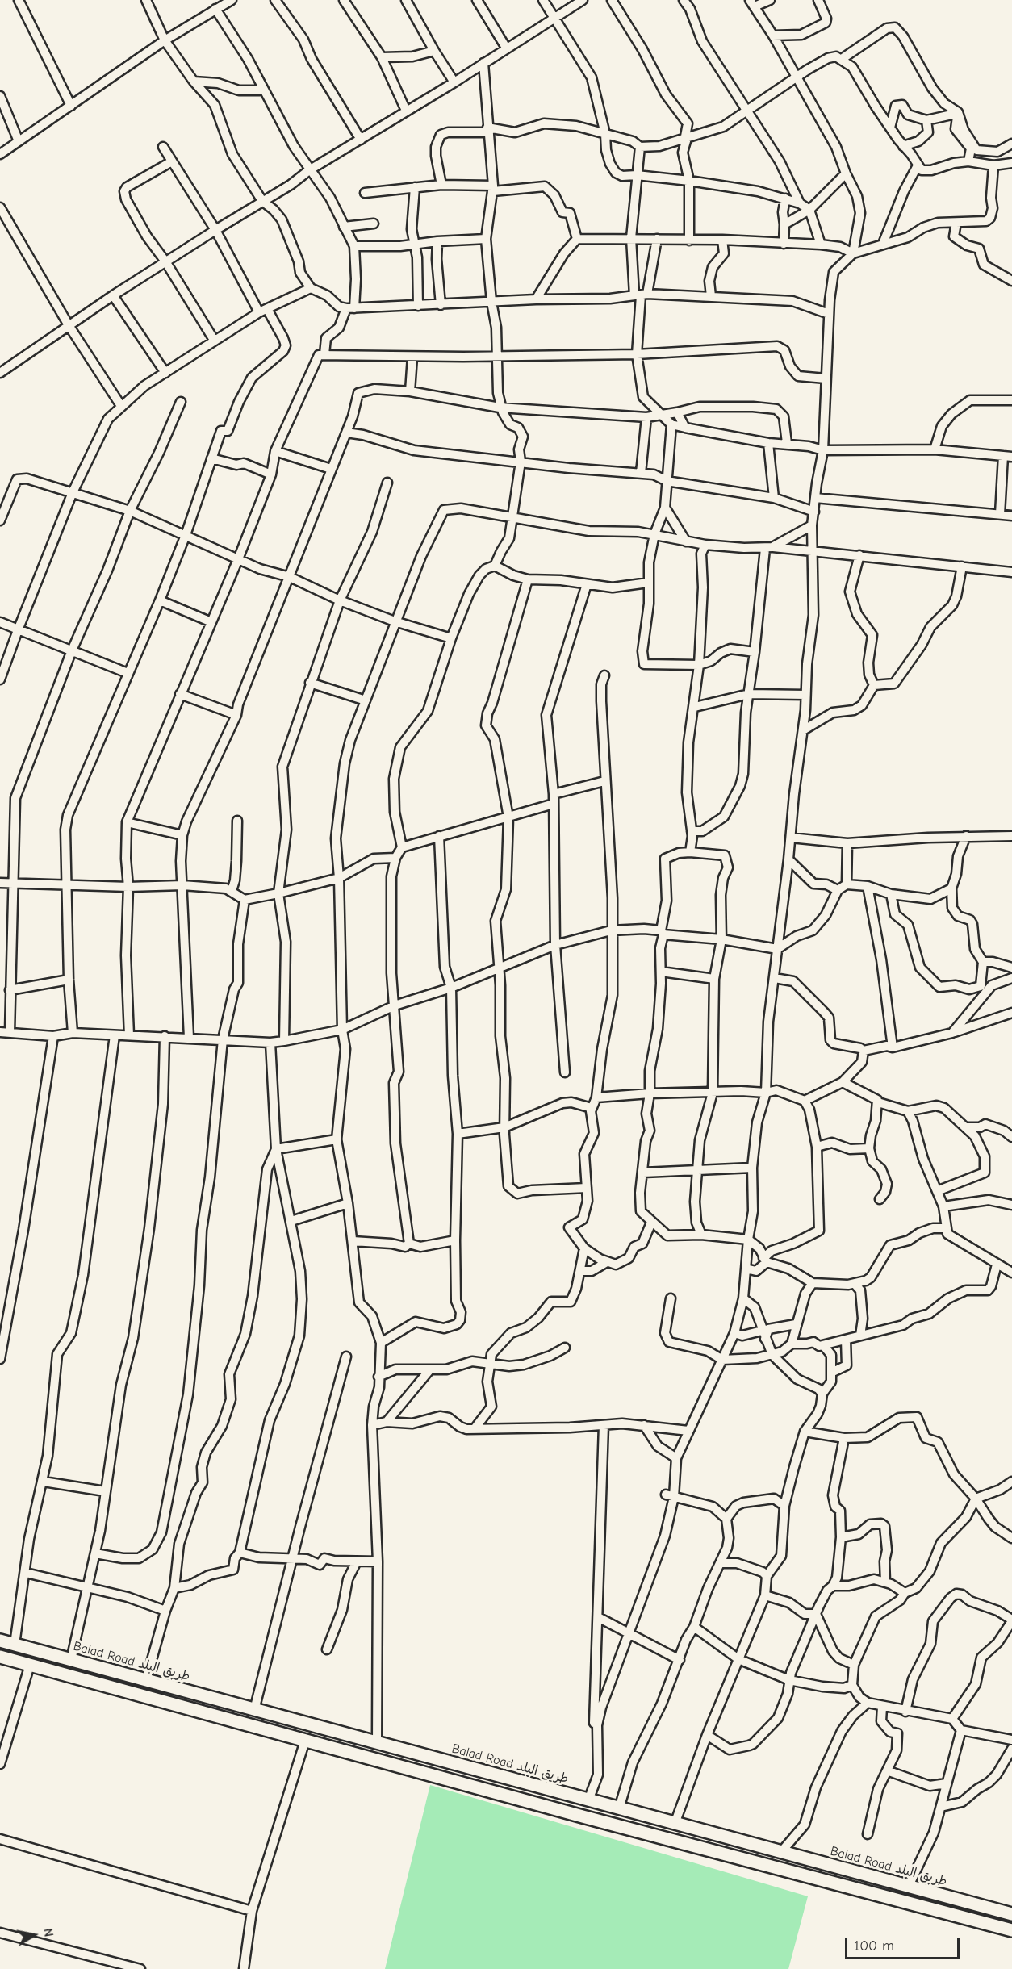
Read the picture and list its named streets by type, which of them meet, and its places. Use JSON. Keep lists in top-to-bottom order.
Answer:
{
  "streets": {
    "highway": ["Balad Road طريق البلد"]
  },
  "scale_bar": "100 m",
  "north": "right"
}
